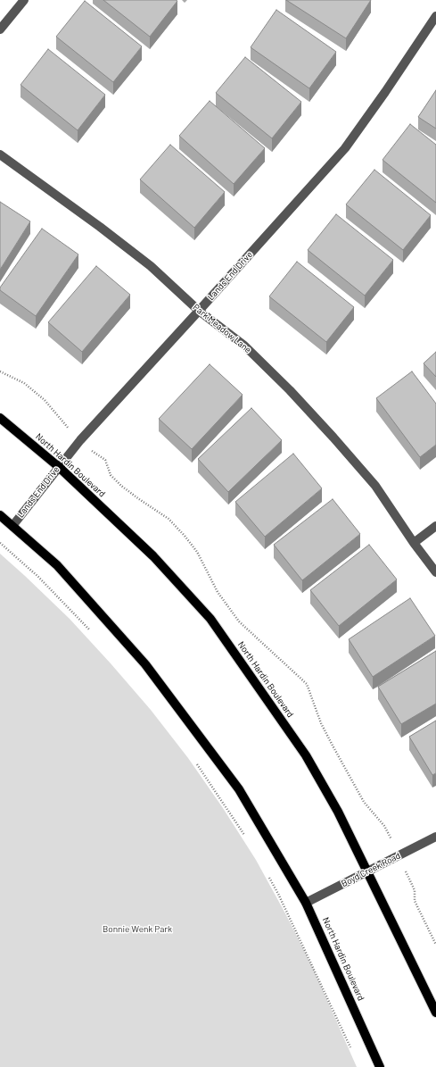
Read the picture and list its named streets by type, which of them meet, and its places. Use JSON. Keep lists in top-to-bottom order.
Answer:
{
  "streets": {
    "main road": ["North Hardin Boulevard"],
    "street": ["Lands End Drive", "Park Meadow Lane", "Boyd Creek Road"]
  },
  "crossings": [
    ["Lands End Drive", "Park Meadow Lane"],
    ["Lands End Drive", "North Hardin Boulevard"],
    ["North Hardin Boulevard", "Boyd Creek Road"]
  ],
  "parks": ["Bonnie Wenk Park"]
}
